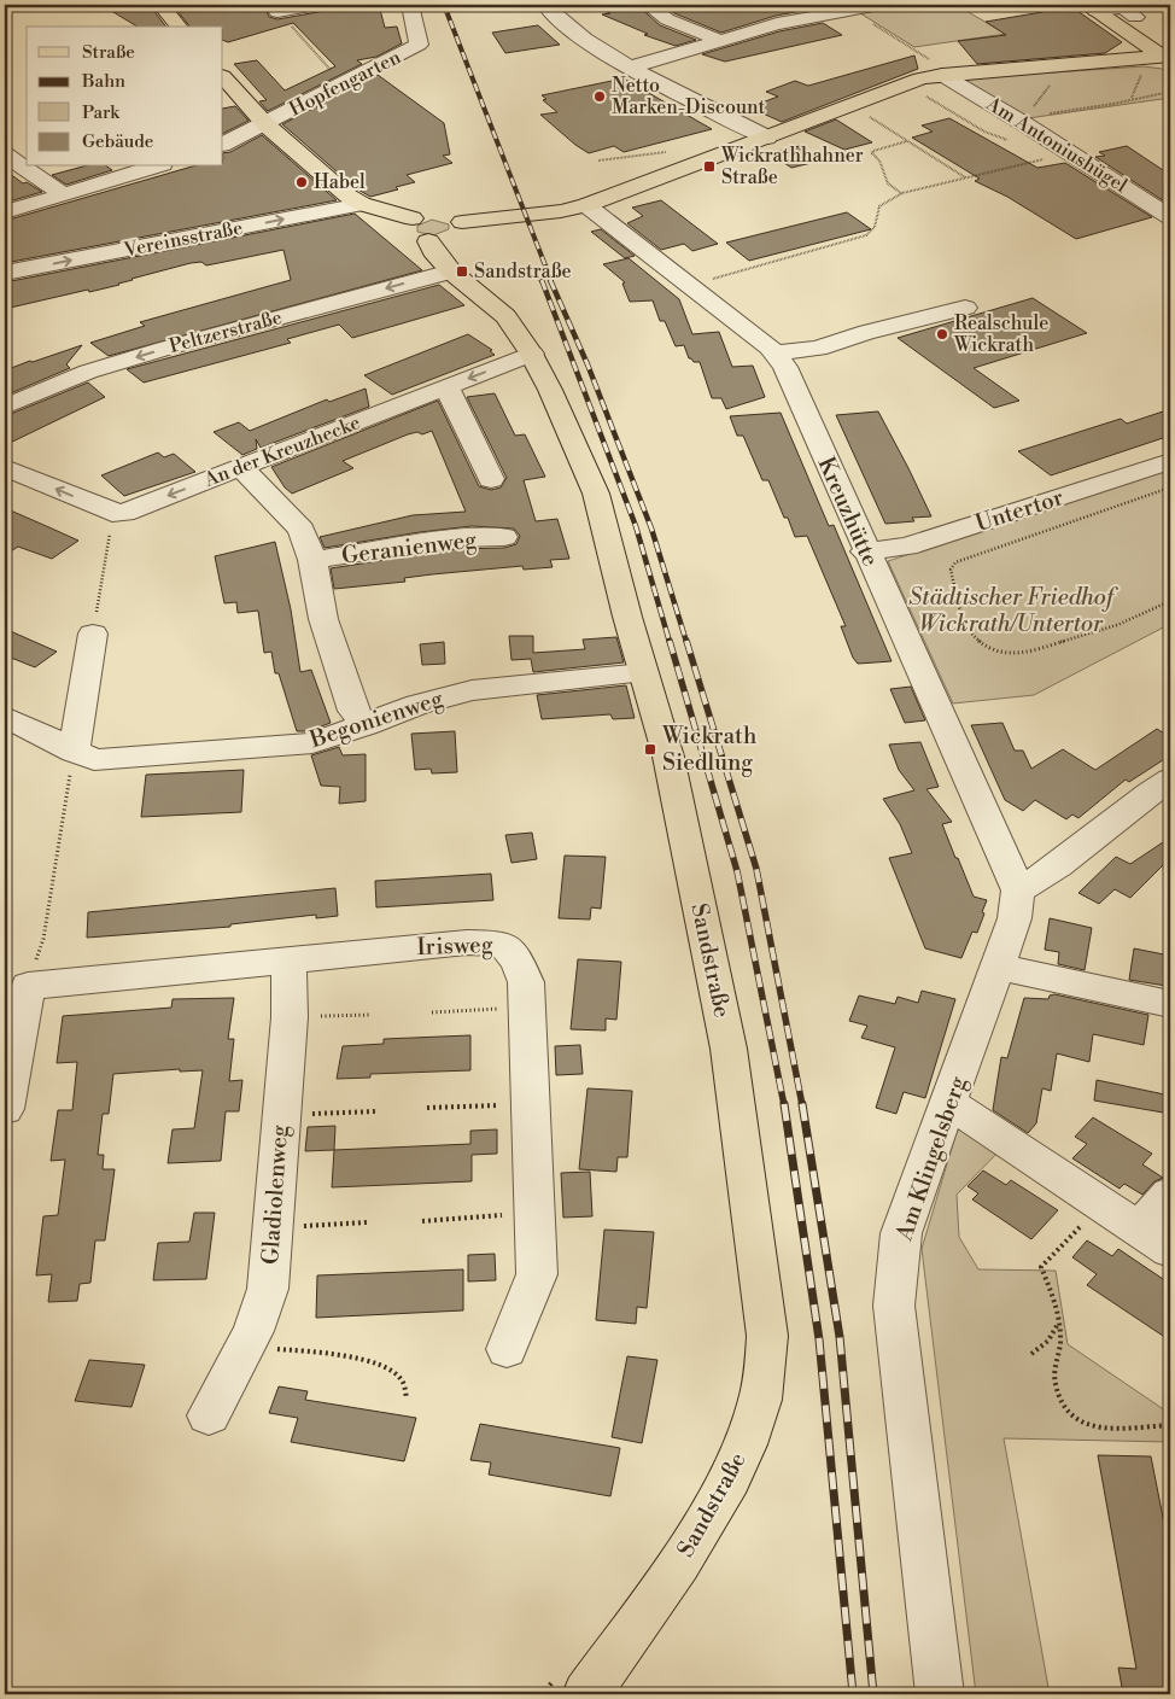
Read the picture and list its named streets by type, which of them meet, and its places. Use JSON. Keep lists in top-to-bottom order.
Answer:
{
  "streets": {
    "main road": ["Sandstraße"],
    "street": [
      "Hopfengarten",
      "Am Antoniushügel",
      "Vereinsstraße",
      "Peltzerstraße",
      "An der Kreuzhecke",
      "Untertor",
      "Kreuzhütte",
      "Geranienweg",
      "Begonienweg",
      "Irisweg",
      "Am Klingelsberg",
      "Gladiolenweg"
    ]
  },
  "crossings": [
    ["Peltzerstraße", "Sandstraße"],
    ["An der Kreuzhecke", "Geranienweg"],
    ["An der Kreuzhecke", "Sandstraße"],
    ["Untertor", "Kreuzhütte"],
    ["Kreuzhütte", "Am Klingelsberg"],
    ["Geranienweg", "Begonienweg"],
    ["Begonienweg", "Sandstraße"],
    ["Irisweg", "Gladiolenweg"]
  ],
  "one_way": ["An der Kreuzhecke"],
  "parks": ["Städtischer Friedhof Wickrath/Untertor"],
  "places": {
    "other": ["Netto Marken-Discount", "Habel", "Realschule Wickrath"],
    "transit": ["Wickrathhahner Straße", "Sandstraße", "Wickrath Siedlung"]
  },
  "legend": [
    "Straße",
    "Bahn",
    "Park",
    "Gebäude"
  ]
}
